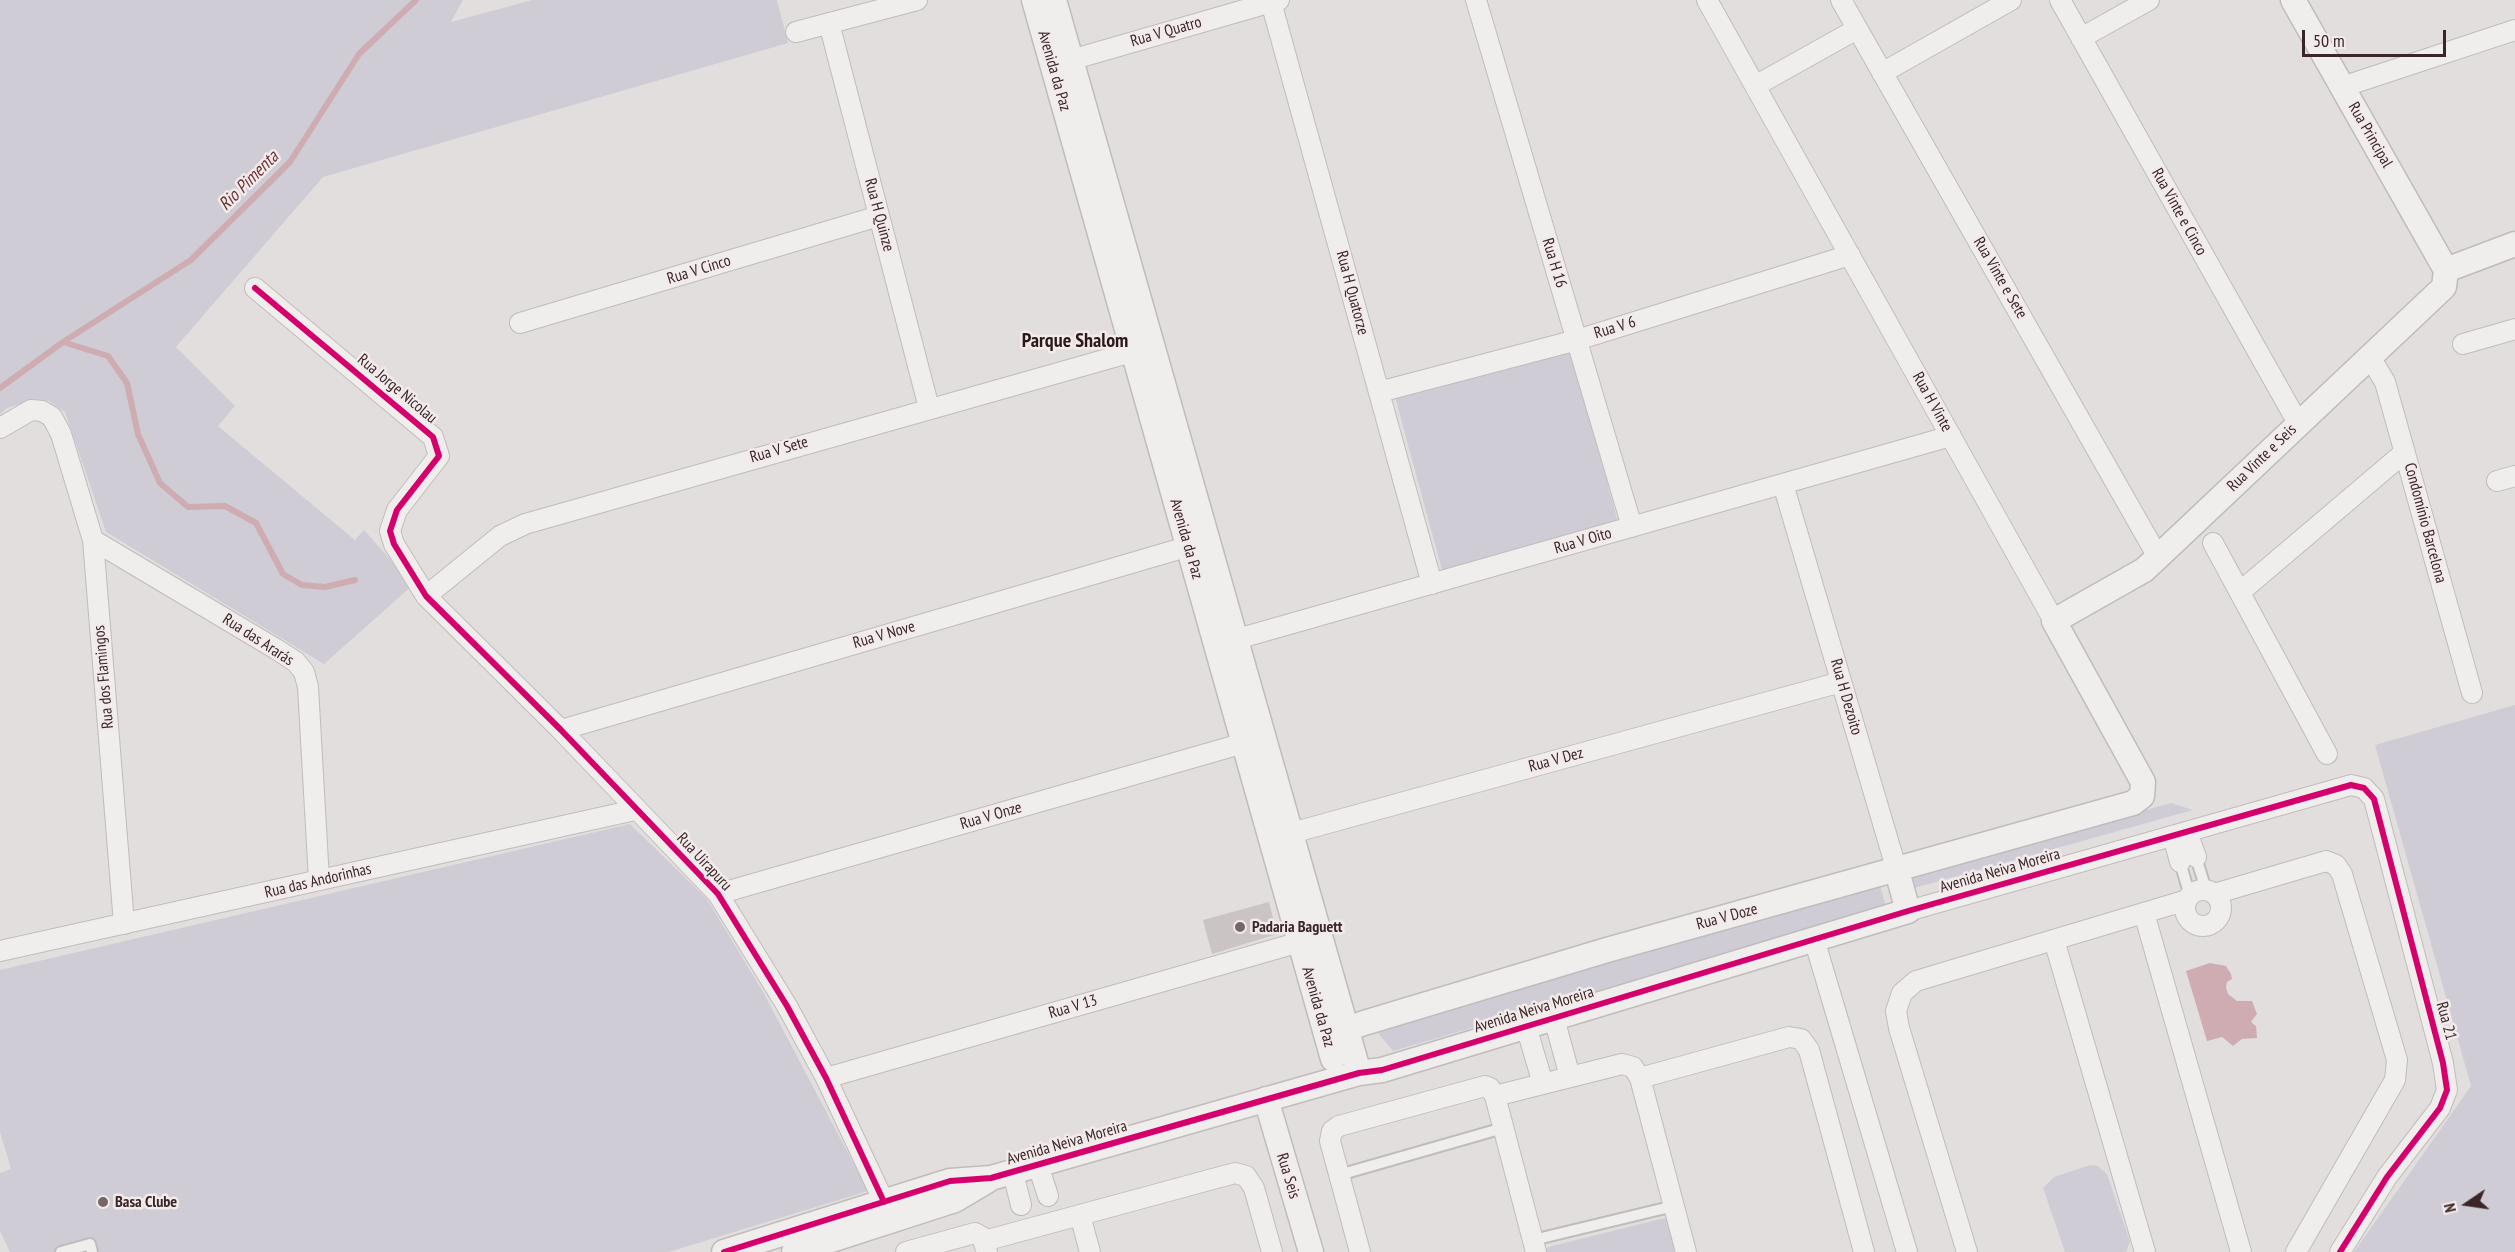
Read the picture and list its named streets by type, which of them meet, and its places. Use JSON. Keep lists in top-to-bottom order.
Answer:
{
  "streets": {
    "street": [
      "Rua V Quatro",
      "Avenida da Paz",
      "Rua Principal",
      "Rua Vinte e Cinco",
      "Rua H Quinze",
      "Rua H 16",
      "Rua V Cinco",
      "Rua Vinte e Sete",
      "Rua H Quatorze",
      "Rua V 6",
      "Rua Jorge Nicolau",
      "Rua H Vinte",
      "Rua V Sete",
      "Rua Vinte e Seis",
      "Condomínio Barcelona",
      "Rua V Oito",
      "Rua V Nove",
      "Rua das Ararás",
      "Rua dos Flamingos",
      "Rua H Dezoito",
      "Rua V Dez",
      "Rua V Onze",
      "Rua Uirapuru",
      "Avenida Neiva Moreira",
      "Rua das Andorinhas",
      "Rua V Doze",
      "Rua V 13",
      "Rua 21",
      "Rua Seis"
    ]
  },
  "crossings": [
    ["Rua V Quatro", "Avenida da Paz"],
    ["Rua V Quatro", "Rua H Quatorze"],
    ["Avenida da Paz", "Rua V Sete"],
    ["Avenida da Paz", "Rua V Oito"],
    ["Avenida da Paz", "Rua V Nove"],
    ["Avenida da Paz", "Rua V Dez"],
    ["Avenida da Paz", "Rua V Onze"],
    ["Avenida da Paz", "Avenida Neiva Moreira"],
    ["Avenida da Paz", "Rua V Doze"],
    ["Avenida da Paz", "Rua V 13"],
    ["Rua Principal", "Rua Vinte e Seis"],
    ["Rua Vinte e Cinco", "Rua Vinte e Seis"],
    ["Rua H Quinze", "Rua V Cinco"],
    ["Rua H Quinze", "Rua V Sete"],
    ["Rua H 16", "Rua V 6"],
    ["Rua H 16", "Rua V Oito"],
    ["Rua Vinte e Sete", "Rua Vinte e Seis"],
    ["Rua H Quatorze", "Rua V 6"],
    ["Rua H Quatorze", "Rua V Oito"],
    ["Rua V 6", "Rua H Vinte"],
    ["Rua Jorge Nicolau", "Rua V Sete"],
    ["Rua Jorge Nicolau", "Rua Uirapuru"],
    ["Rua H Vinte", "Rua Vinte e Seis"],
    ["Rua H Vinte", "Rua V Oito"],
    ["Rua H Vinte", "Rua V Doze"],
    ["Rua V Sete", "Rua Uirapuru"],
    ["Rua Vinte e Seis", "Condomínio Barcelona"],
    ["Rua V Oito", "Rua H Dezoito"],
    ["Rua V Nove", "Rua Uirapuru"],
    ["Rua das Ararás", "Rua dos Flamingos"],
    ["Rua das Ararás", "Rua das Andorinhas"],
    ["Rua dos Flamingos", "Rua das Andorinhas"],
    ["Rua H Dezoito", "Rua V Dez"],
    ["Rua H Dezoito", "Avenida Neiva Moreira"],
    ["Rua H Dezoito", "Rua V Doze"],
    ["Rua V Onze", "Rua Uirapuru"],
    ["Rua Uirapuru", "Avenida Neiva Moreira"],
    ["Rua Uirapuru", "Rua das Andorinhas"],
    ["Rua Uirapuru", "Rua V 13"],
    ["Avenida Neiva Moreira", "Rua 21"],
    ["Avenida Neiva Moreira", "Rua Seis"]
  ],
  "districts": ["Parque Shalom"],
  "water": ["Rio Pimenta"],
  "places": ["Padaria Baguett", "Basa Clube"],
  "scale_bar": "50 m",
  "north": "left"
}
